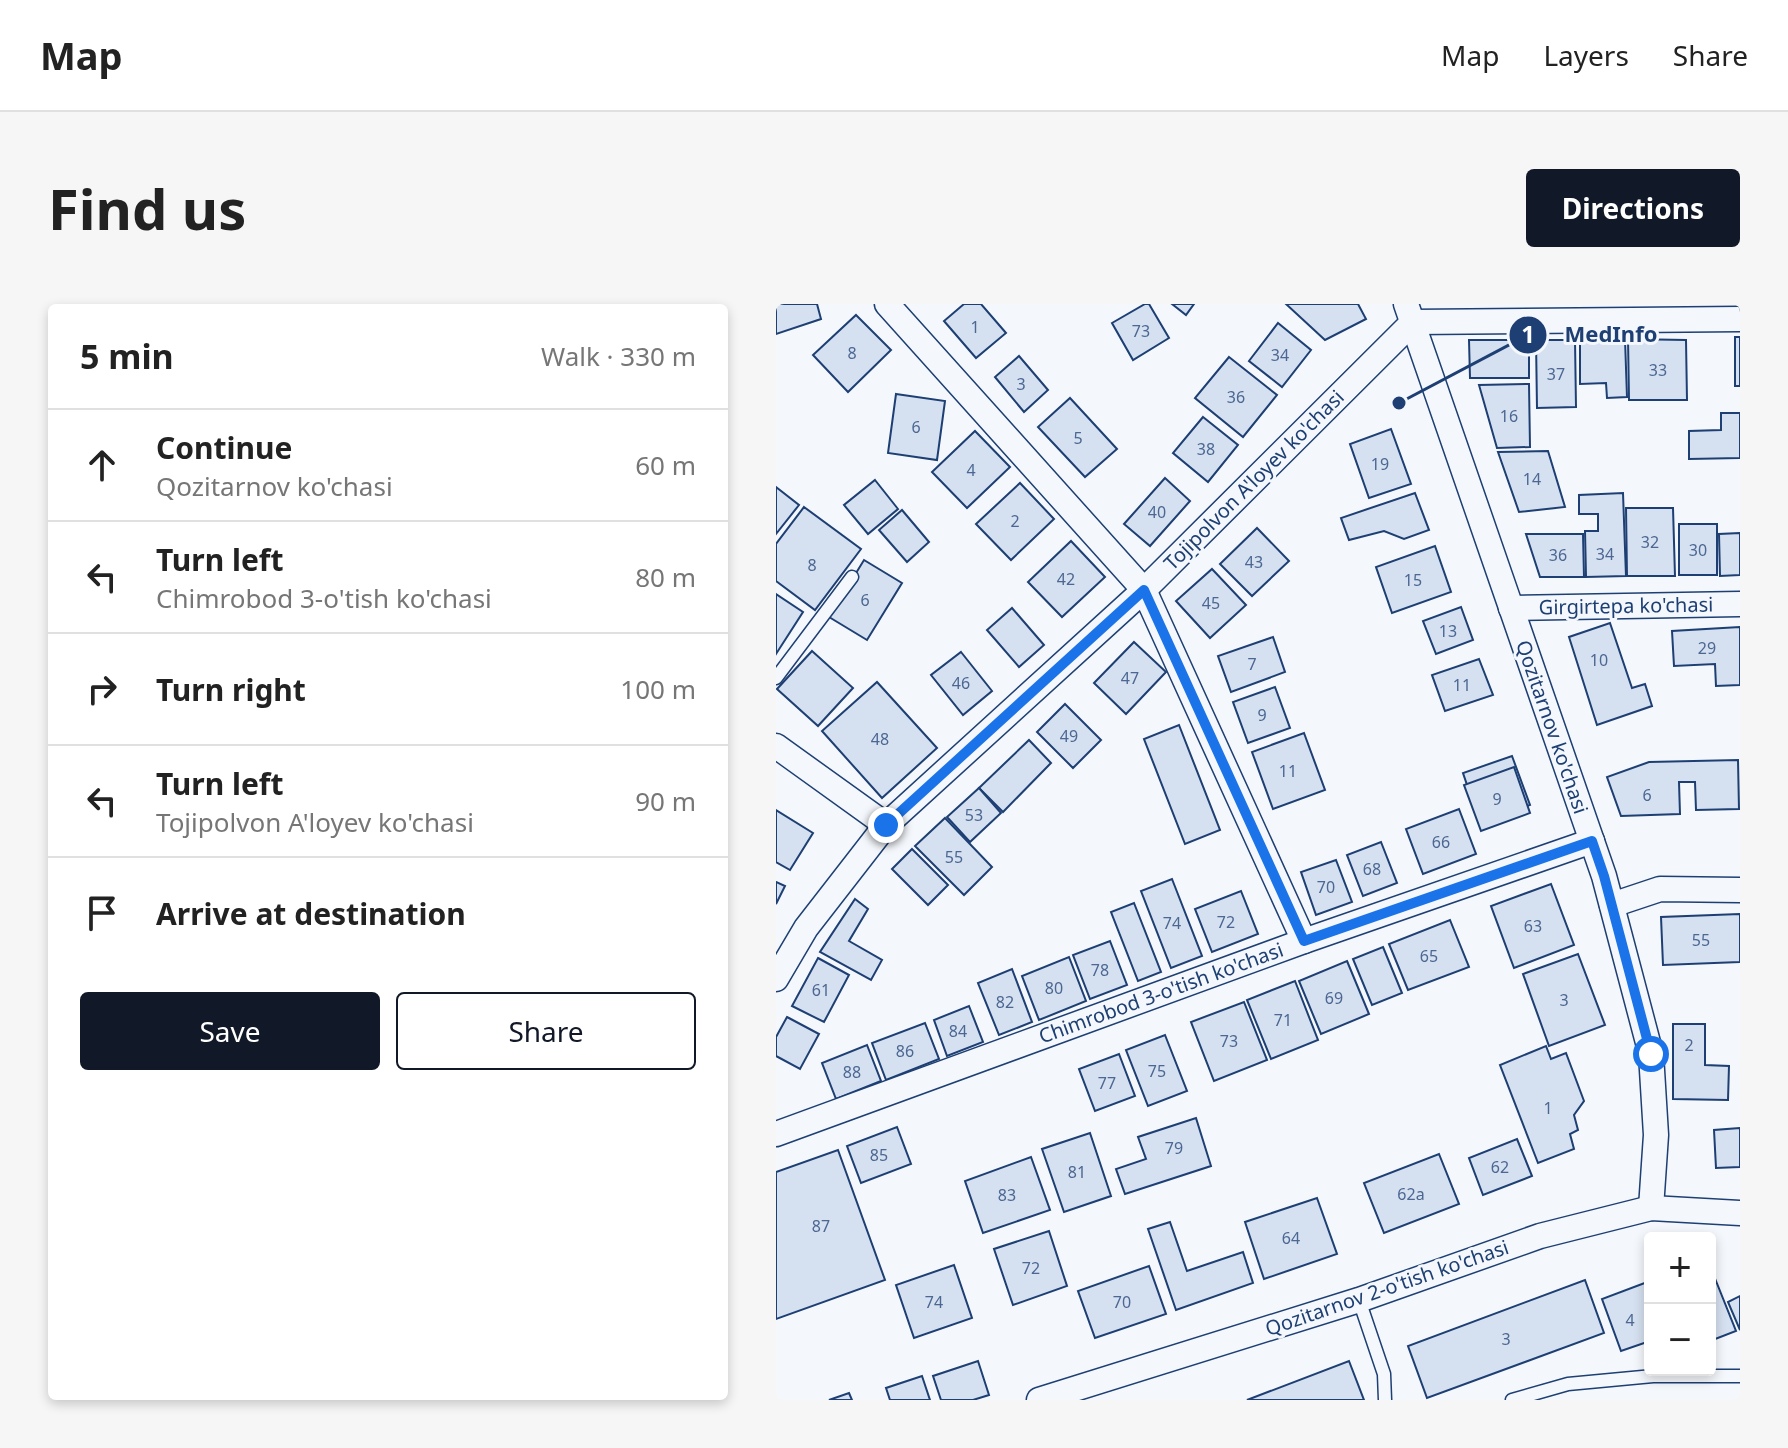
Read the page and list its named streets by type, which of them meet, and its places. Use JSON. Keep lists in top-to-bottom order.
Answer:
{
  "streets": {
    "street": [
      "Tojipolvon A'loyev ko'chasi",
      "Girgirtepa ko'chasi",
      "Qozitarnov ko'chasi",
      "Chimrobod 3-o'tish ko'chasi",
      "Qozitarnov 2-o'tish ko'chasi"
    ]
  },
  "crossings": [
    ["Tojipolvon A'loyev ko'chasi", "Qozitarnov ko'chasi"],
    ["Girgirtepa ko'chasi", "Qozitarnov ko'chasi"],
    ["Qozitarnov ko'chasi", "Chimrobod 3-o'tish ko'chasi"],
    ["Qozitarnov ko'chasi", "Qozitarnov 2-o'tish ko'chasi"]
  ],
  "places": ["MedInfo"],
  "house_numbers": [
    "1",
    "73",
    "8",
    "34",
    "33",
    "37",
    "3",
    "36",
    "16",
    "6",
    "5",
    "38",
    "19",
    "4",
    "14",
    "40",
    "2",
    "32",
    "30",
    "34",
    "36",
    "43",
    "8",
    "42",
    "15",
    "6",
    "45",
    "13",
    "29",
    "10",
    "7",
    "47",
    "46",
    "11",
    "9",
    "49",
    "48",
    "11",
    "6",
    "9",
    "53",
    "66",
    "55",
    "68",
    "70",
    "72",
    "74",
    "63",
    "55",
    "65",
    "78",
    "80",
    "61",
    "69",
    "3",
    "82",
    "71",
    "84",
    "73",
    "2",
    "86",
    "75",
    "88",
    "77",
    "1",
    "79",
    "85",
    "62",
    "81",
    "62a",
    "83",
    "87",
    "64",
    "72",
    "74",
    "70",
    "4",
    "3"
  ],
  "page": {
    "header": "Map",
    "nav": ["Map", "Layers", "Share"],
    "buttons": [
      "Directions",
      ["Save", "Share"]
    ],
    "title": "Find us",
    "heading": ["5 min", "Walk · 330 m"],
    "list": [
      ["Continue", "Qozitarnov ko'chasi", "60 m"],
      ["Turn left", "Chimrobod 3-o'tish ko'chasi", "80 m"],
      ["Turn right", "100 m"],
      ["Turn left", "Tojipolvon A'loyev ko'chasi", "90 m"],
      "Arrive at destination"
    ],
    "map_buttons": ["+", "−"]
  }
}
